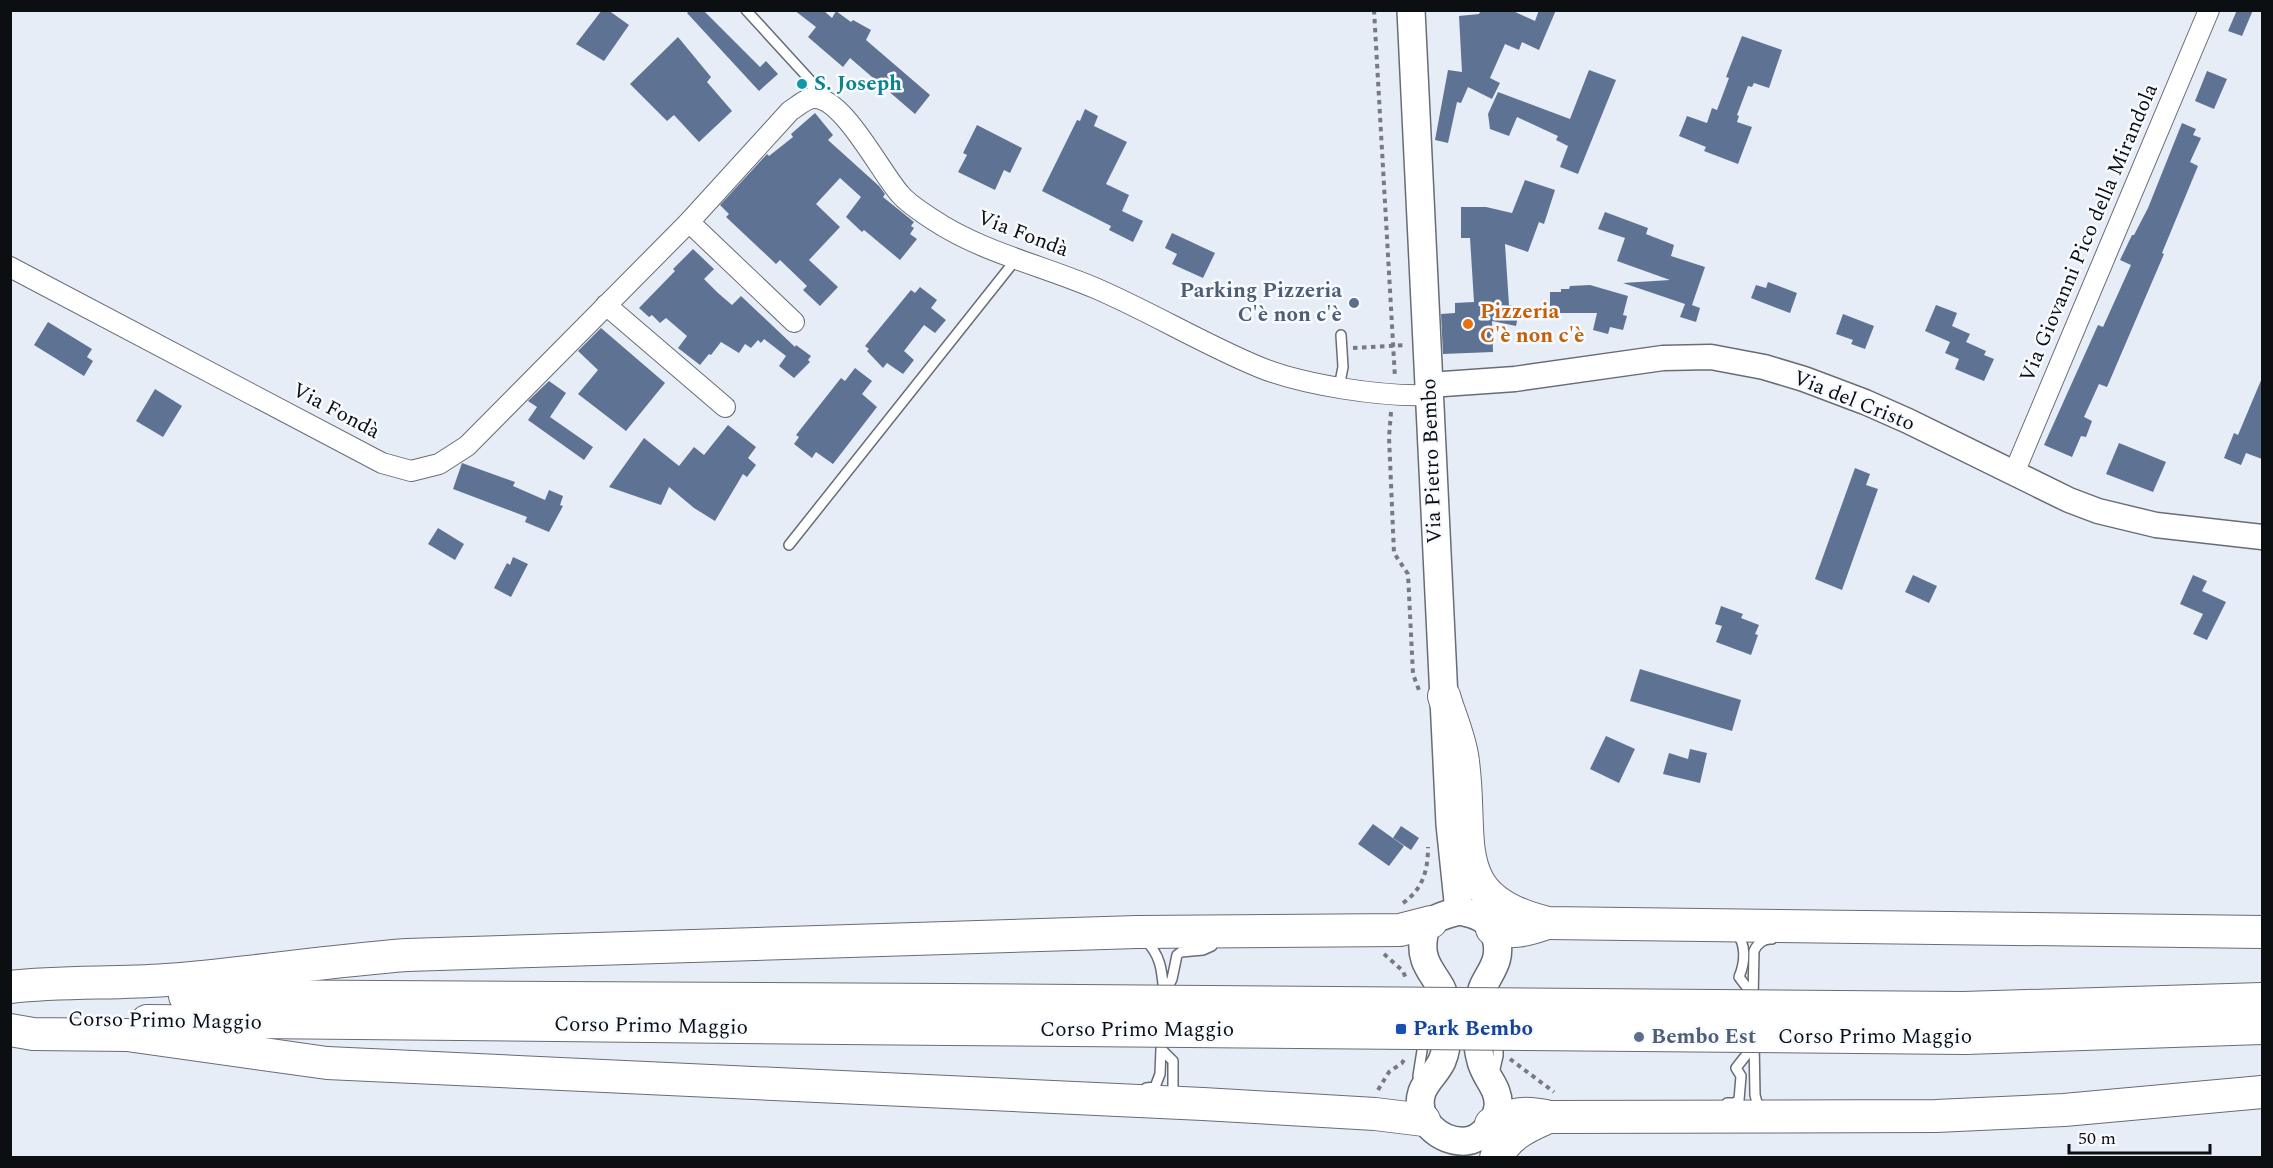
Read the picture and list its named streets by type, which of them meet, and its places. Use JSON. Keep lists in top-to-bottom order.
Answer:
{
  "streets": {
    "highway": ["Corso Primo Maggio"],
    "main road": ["Via Pietro Bembo"],
    "street": ["Via Giovanni Pico della Mirandola", "Via Fondà", "Via del Cristo"]
  },
  "crossings": [
    ["Via Giovanni Pico della Mirandola", "Via del Cristo"],
    ["Via Fondà", "Via del Cristo"],
    ["Via Fondà", "Via Pietro Bembo"],
    ["Via del Cristo", "Via Pietro Bembo"]
  ],
  "places": {
    "other": [
      "S. Joseph",
      "Parking Pizzeria C'è non c'è",
      "Pizzeria C'è non c'è",
      "Bembo Est"
    ],
    "transit": ["Park Bembo"]
  },
  "scale_bar": "50 m"
}
